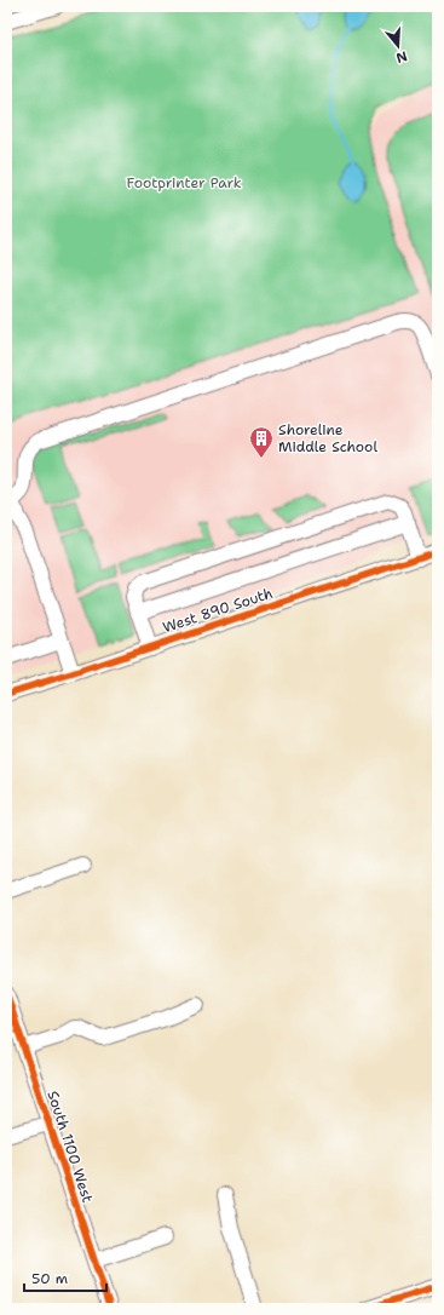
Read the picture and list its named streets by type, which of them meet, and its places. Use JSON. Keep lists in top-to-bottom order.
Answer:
{
  "streets": {
    "street": ["West 890 South", "South 1100 West"]
  },
  "parks": ["Footprinter Park"],
  "places": {
    "building": ["Shoreline Middle School"]
  },
  "scale_bar": "50 m",
  "north": "bottom"
}
